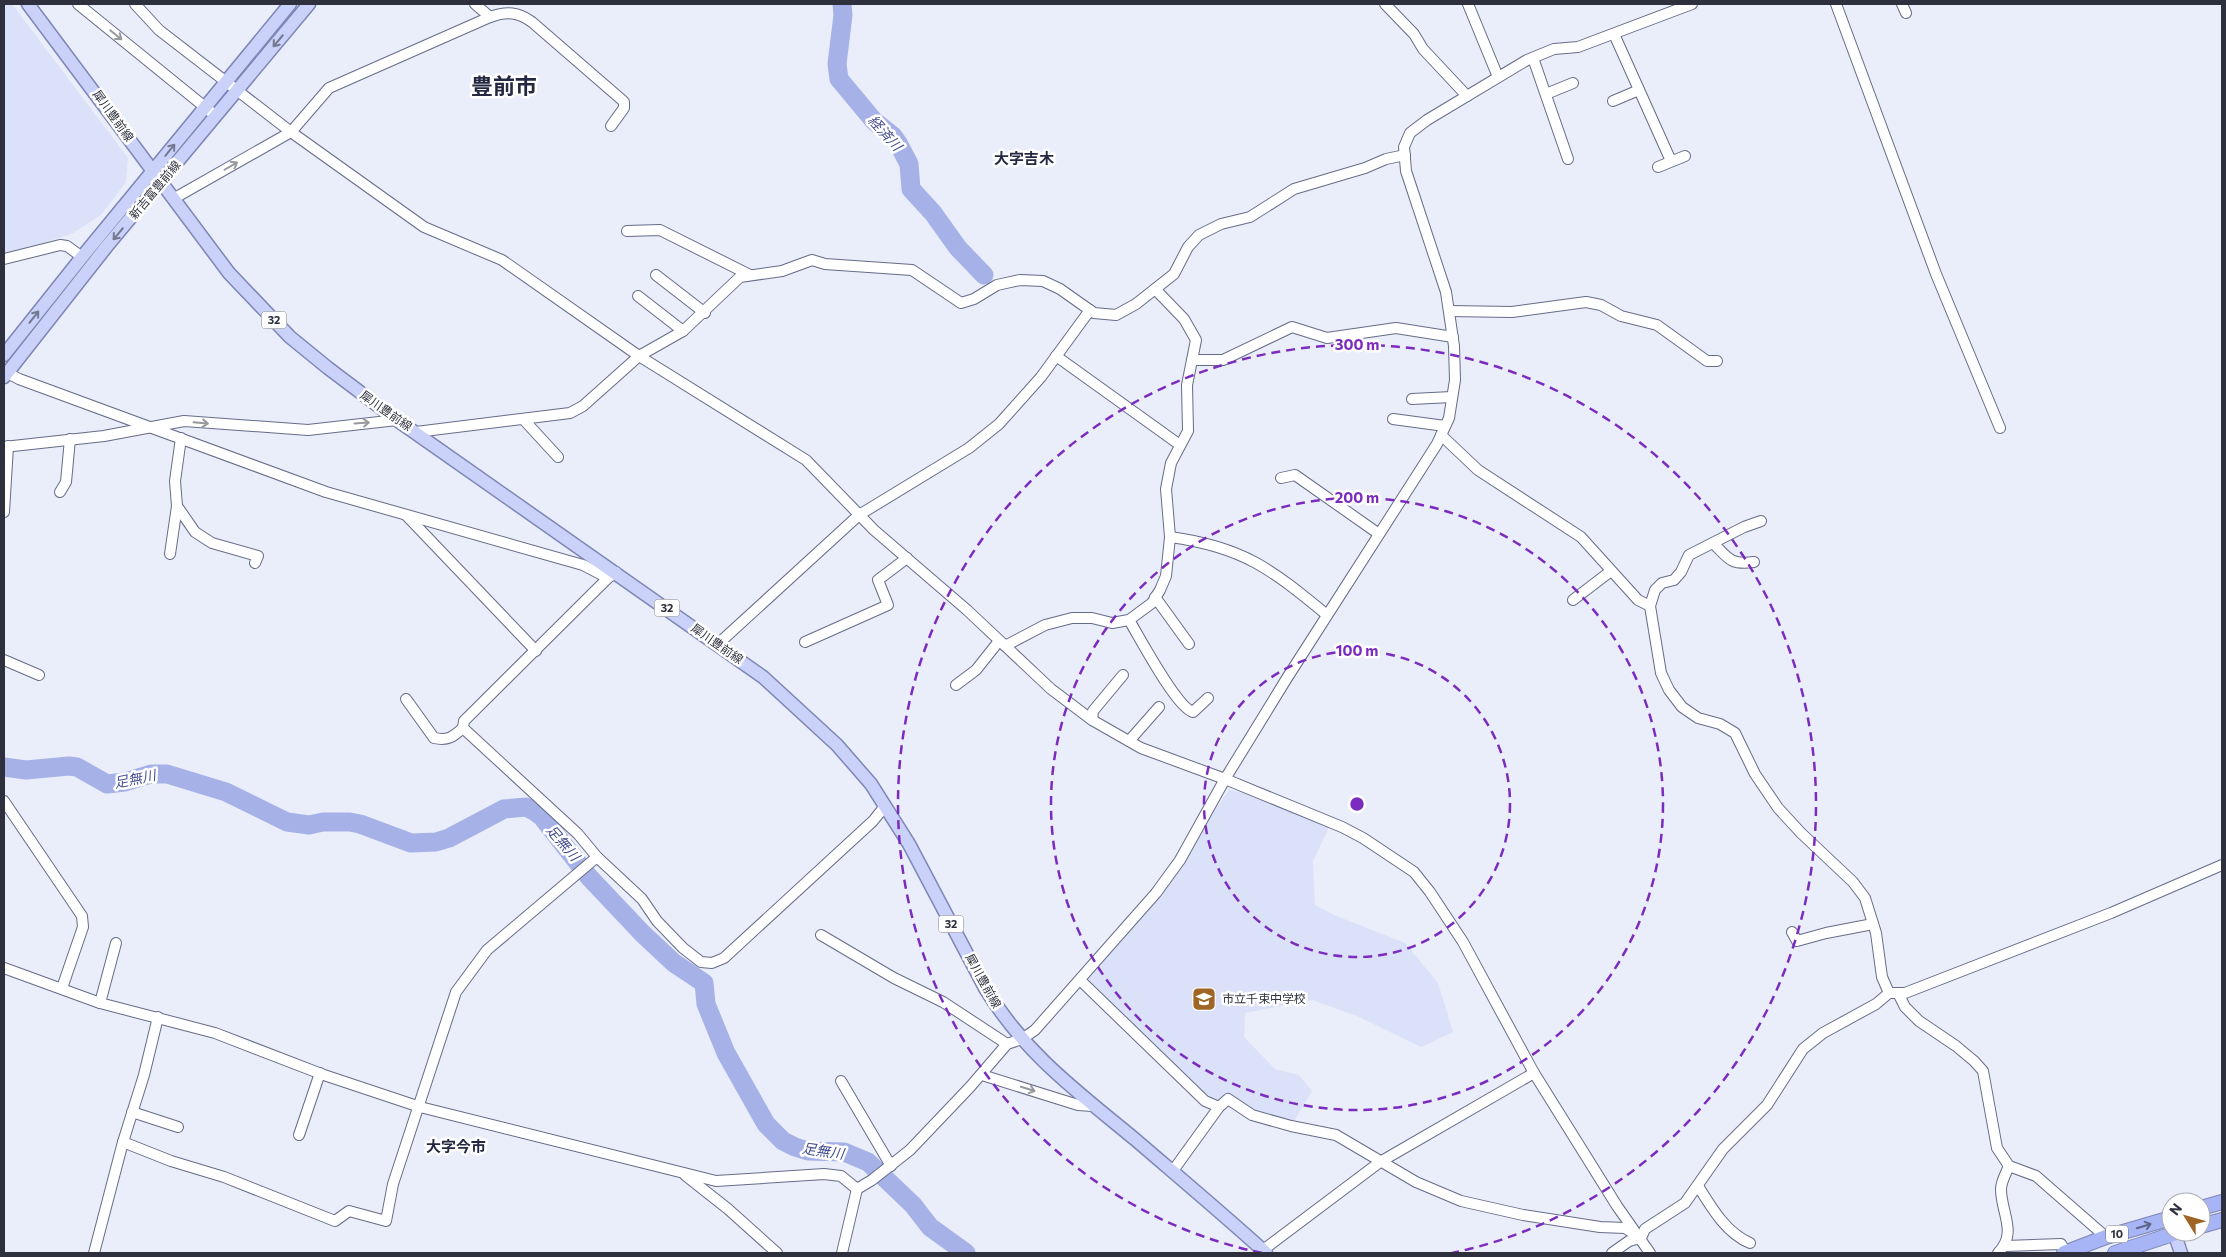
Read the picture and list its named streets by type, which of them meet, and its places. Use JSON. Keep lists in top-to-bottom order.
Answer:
{
  "streets": {
    "highway": ["10"],
    "main road": ["犀川豊前線", "新吉富豊前線", "32"]
  },
  "crossings": [
    ["犀川豊前線", "新吉富豊前線"]
  ],
  "districts": ["豊前市", "大字吉木", "大字今市"],
  "water": ["経済川", "足無川"],
  "places": {
    "school or university": ["市立千束中学校"]
  },
  "north": "top left",
  "rings": ["300 m", "200 m", "100 m"]
}
